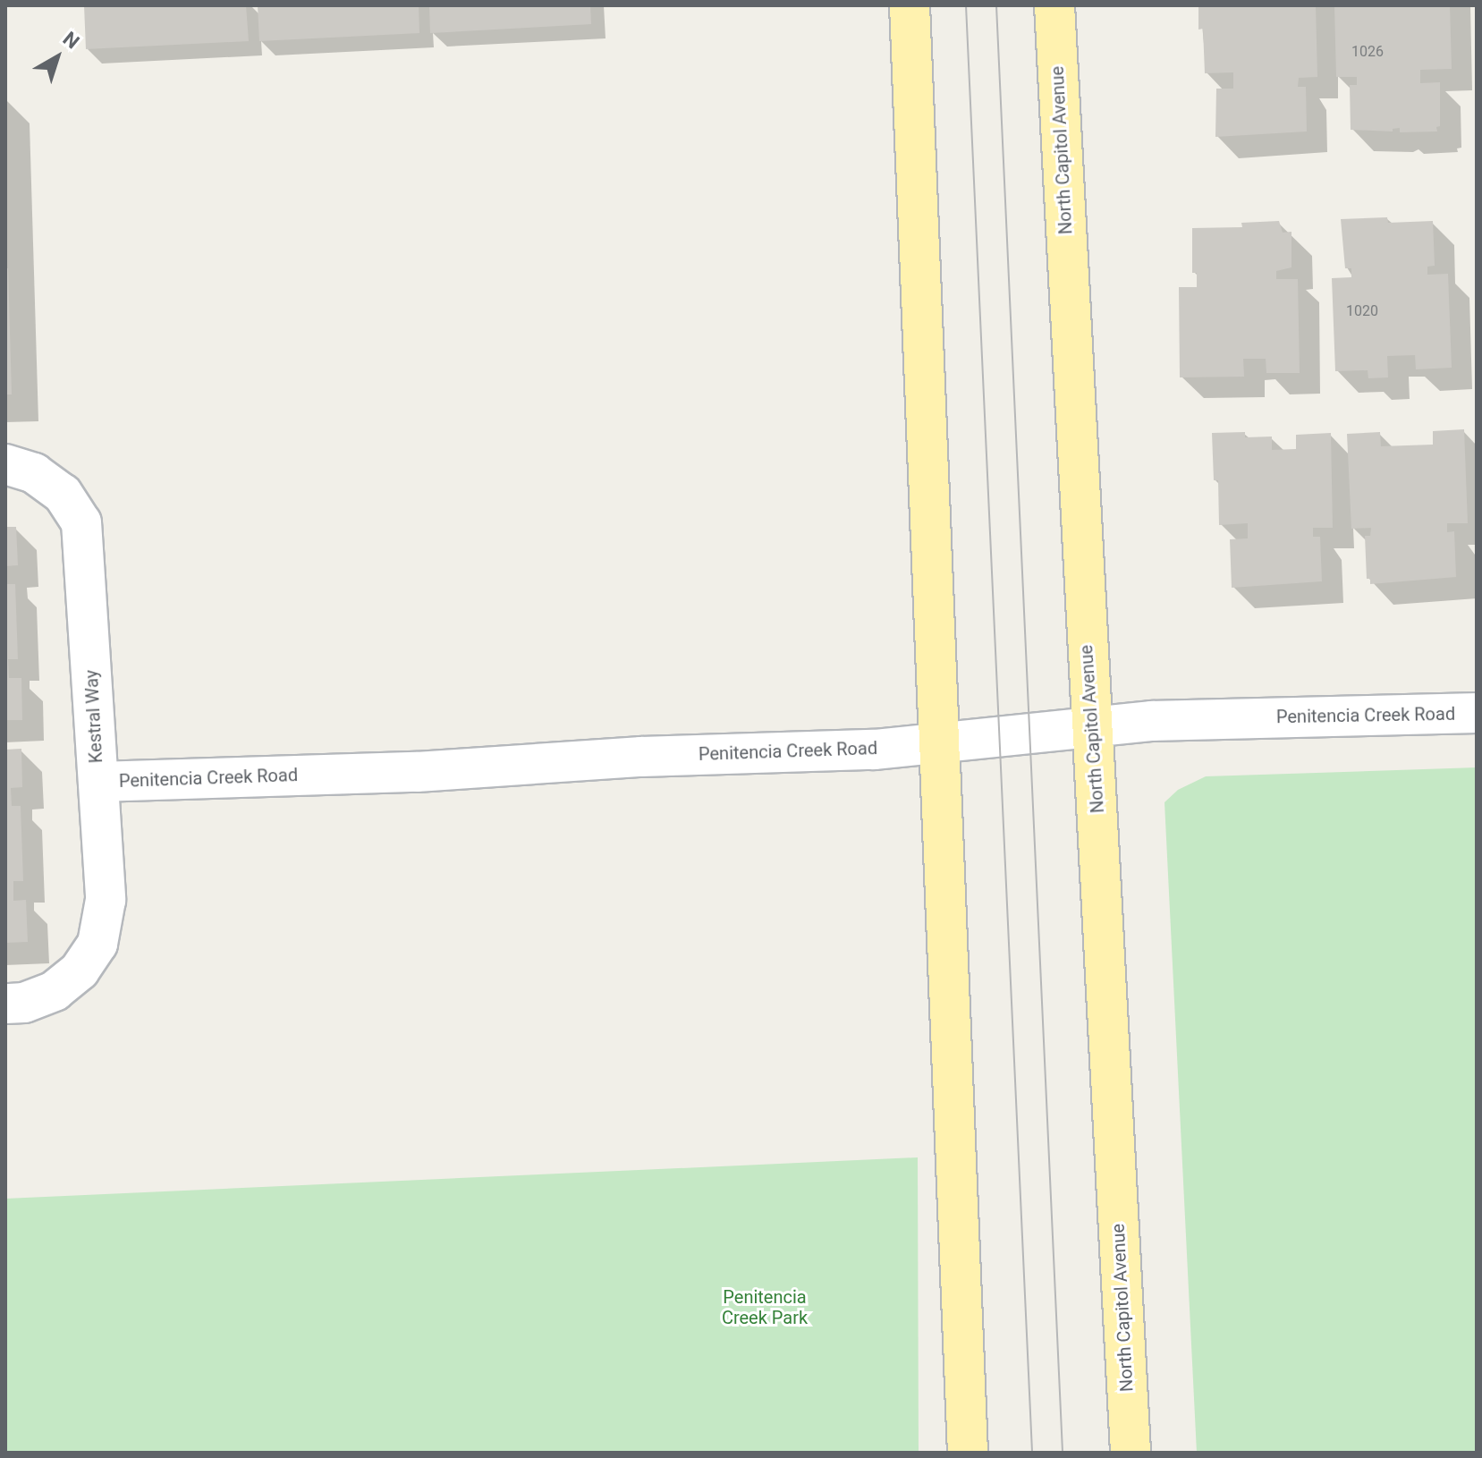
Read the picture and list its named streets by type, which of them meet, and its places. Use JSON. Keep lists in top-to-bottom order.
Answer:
{
  "streets": {
    "main road": ["North Capitol Avenue"],
    "street": ["Penitencia Creek Road", "Kestral Way"]
  },
  "crossings": [
    ["North Capitol Avenue", "Penitencia Creek Road"],
    ["Penitencia Creek Road", "Kestral Way"]
  ],
  "parks": ["Penitencia Creek Park"],
  "house_numbers": ["1026", "1020"],
  "north": "top right"
}
